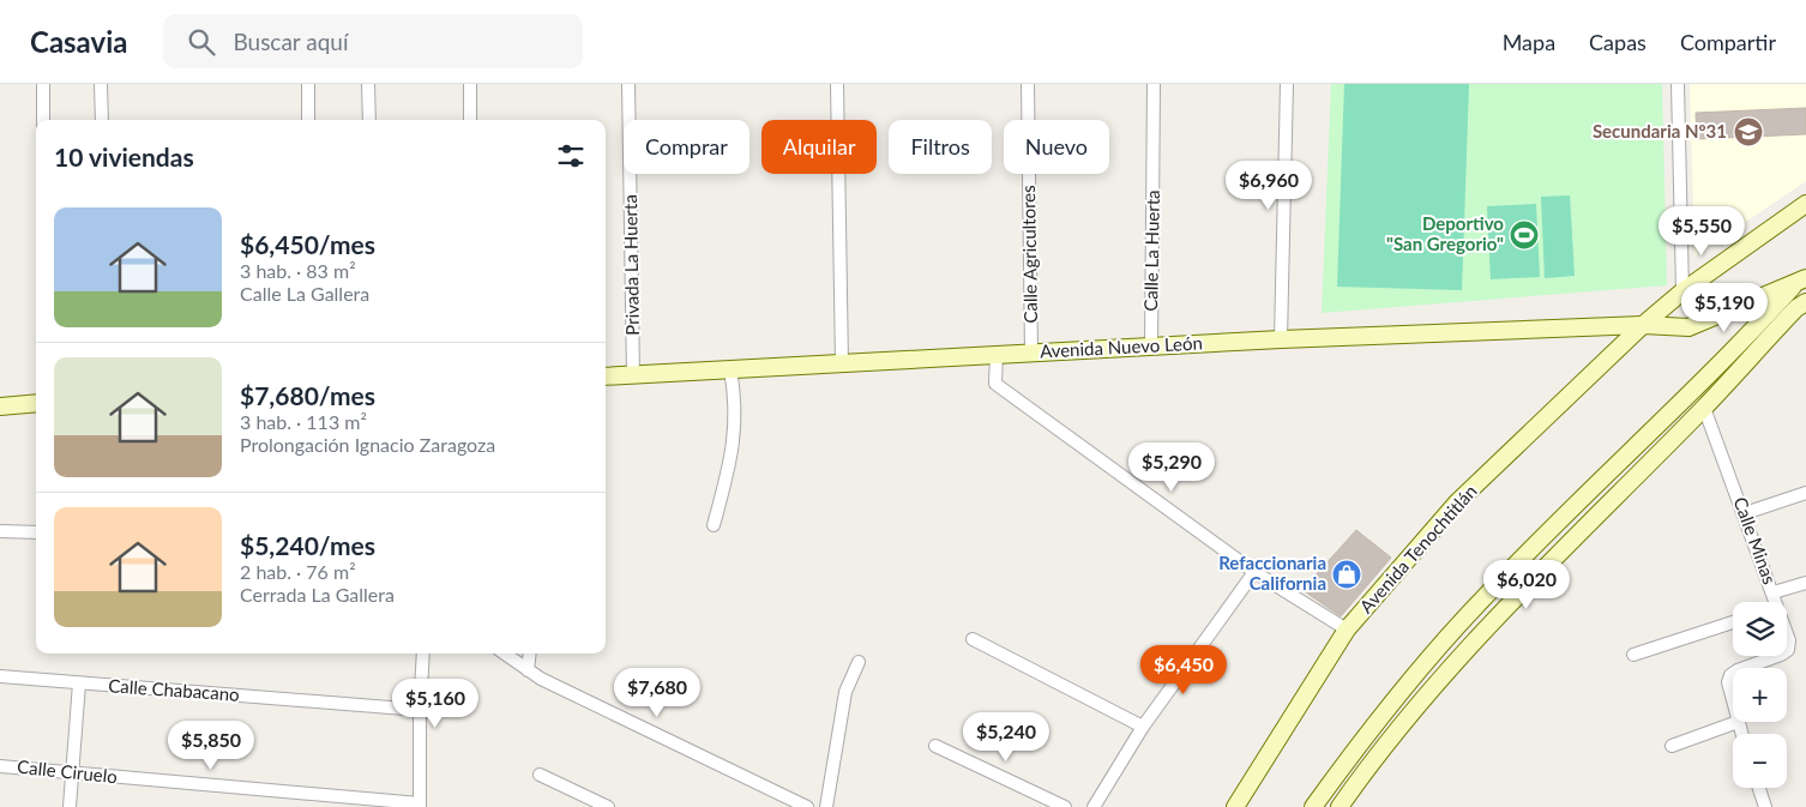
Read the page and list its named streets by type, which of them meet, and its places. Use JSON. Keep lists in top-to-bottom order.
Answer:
{
  "streets": {
    "street": [
      "Calle La Huerta",
      "Calle Agricultores",
      "Privada La Huerta",
      "Avenida Nuevo León",
      "Calle Minas",
      "Avenida Tenochtitlán",
      "Calle Chabacano",
      "Calle Ciruelo"
    ]
  },
  "crossings": [
    ["Calle La Huerta", "Avenida Nuevo León"],
    ["Calle Agricultores", "Avenida Nuevo León"],
    ["Privada La Huerta", "Avenida Nuevo León"],
    ["Avenida Nuevo León", "Avenida Tenochtitlán"]
  ],
  "places": {
    "school or university": ["Secundaria Nº31"],
    "sports": ["Deportivo \"San Gregorio\""],
    "shop": ["Refaccionaria California"]
  },
  "page": {
    "header": "Casavia",
    "search": "Buscar aquí",
    "nav": ["Mapa", "Capas", "Compartir"],
    "chip": [
      "Comprar",
      "Alquilar",
      "Filtros",
      "Nuevo"
    ],
    "heading": "10 viviendas",
    "price": [
      "$6,960",
      "$5,550",
      "$5,190",
      "$5,290",
      "$6,020",
      "$6,450",
      "$7,680",
      "$5,160",
      "$5,240",
      "$5,850"
    ],
    "list": [
      {
        "name": "$6,450/mes",
        "note": "3 hab. · 83 m² · Calle La Gallera"
      },
      {
        "name": "$7,680/mes",
        "note": "3 hab. · 113 m² · Prolongación Ignacio Zaragoza"
      },
      {
        "name": "$5,240/mes",
        "note": "2 hab. · 76 m² · Cerrada La Gallera"
      }
    ],
    "map_buttons": ["+", "−"]
  }
}
